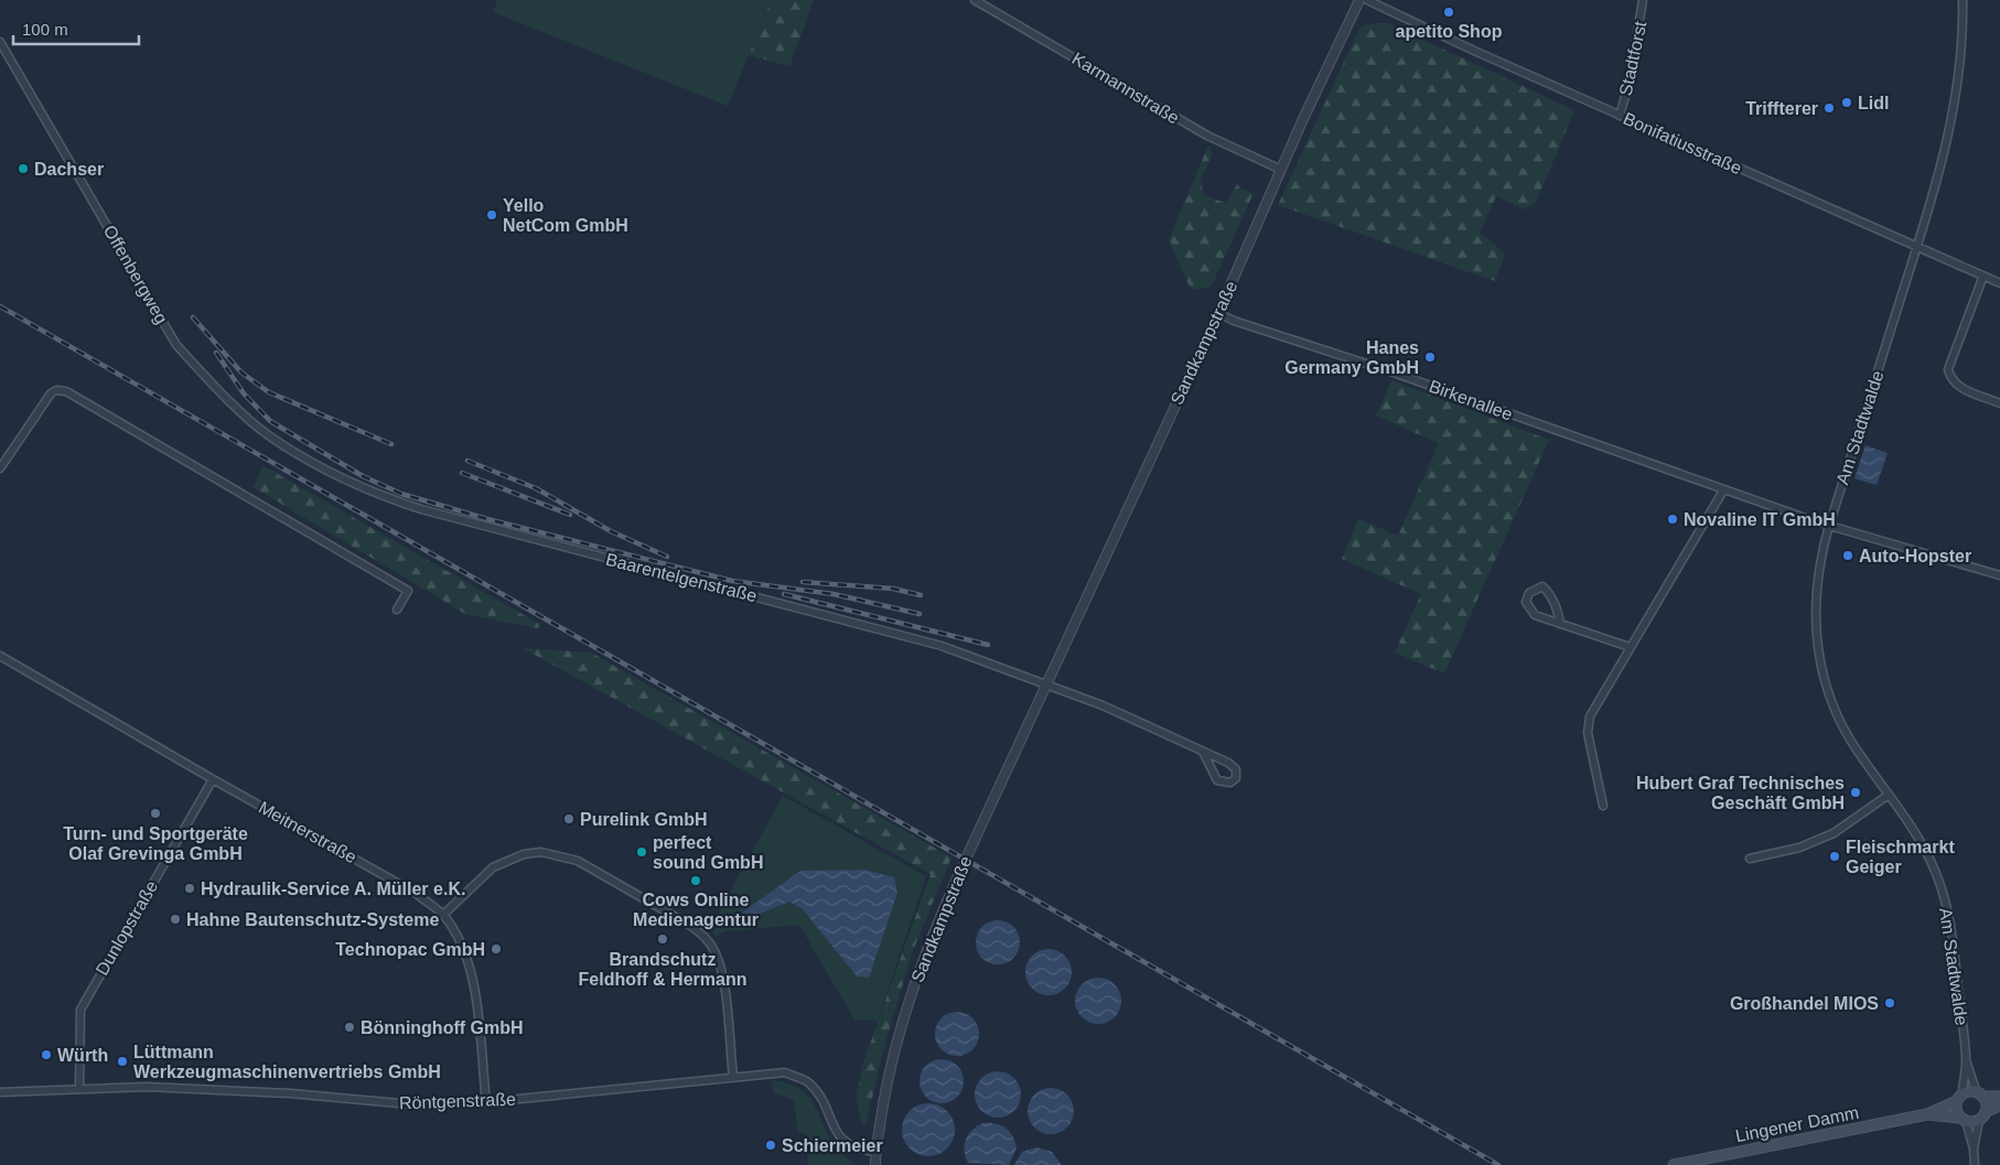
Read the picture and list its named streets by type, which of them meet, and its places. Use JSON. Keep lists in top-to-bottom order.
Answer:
{
  "streets": {
    "main road": ["Lingener Damm"],
    "street": [
      "Stadtforst",
      "Karmannstraße",
      "Bonifatiusstraße",
      "Offenbergweg",
      "Sandkampstraße",
      "Birkenallee",
      "Am Stadtwalde",
      "Baarentelgenstraße",
      "Meitnerstraße",
      "Dunlopstraße",
      "Röntgenstraße"
    ]
  },
  "crossings": [
    ["Stadtforst", "Bonifatiusstraße"],
    ["Karmannstraße", "Sandkampstraße"],
    ["Bonifatiusstraße", "Am Stadtwalde"],
    ["Offenbergweg", "Baarentelgenstraße"],
    ["Sandkampstraße", "Birkenallee"],
    ["Sandkampstraße", "Baarentelgenstraße"],
    ["Sandkampstraße", "Röntgenstraße"],
    ["Birkenallee", "Am Stadtwalde"],
    ["Am Stadtwalde", "Lingener Damm"],
    ["Meitnerstraße", "Dunlopstraße"],
    ["Meitnerstraße", "Röntgenstraße"],
    ["Dunlopstraße", "Röntgenstraße"]
  ],
  "places": [
    "apetito Shop",
    "Lidl",
    "Triffterer",
    "Dachser",
    "Yello NetCom GmbH",
    "Hanes Germany GmbH",
    "Novaline IT GmbH",
    "Auto-Hopster",
    "Hubert Graf Technisches Geschäft GmbH",
    "Turn- und Sportgeräte Olaf Grevinga GmbH",
    "Purelink GmbH",
    "perfect sound GmbH",
    "Fleischmarkt Geiger",
    "Cows Online Medienagentur",
    "Hydraulik-Service A. Müller e.K.",
    "Hahne Bautenschutz-Systeme",
    "Brandschutz Feldhoff & Hermann",
    "Technopac GmbH",
    "Großhandel MIOS",
    "Bönninghoff GmbH",
    "Würth",
    "Lüttmann Werkzeugmaschinenvertriebs GmbH",
    "Schiermeier"
  ],
  "scale_bar": "100 m"
}
